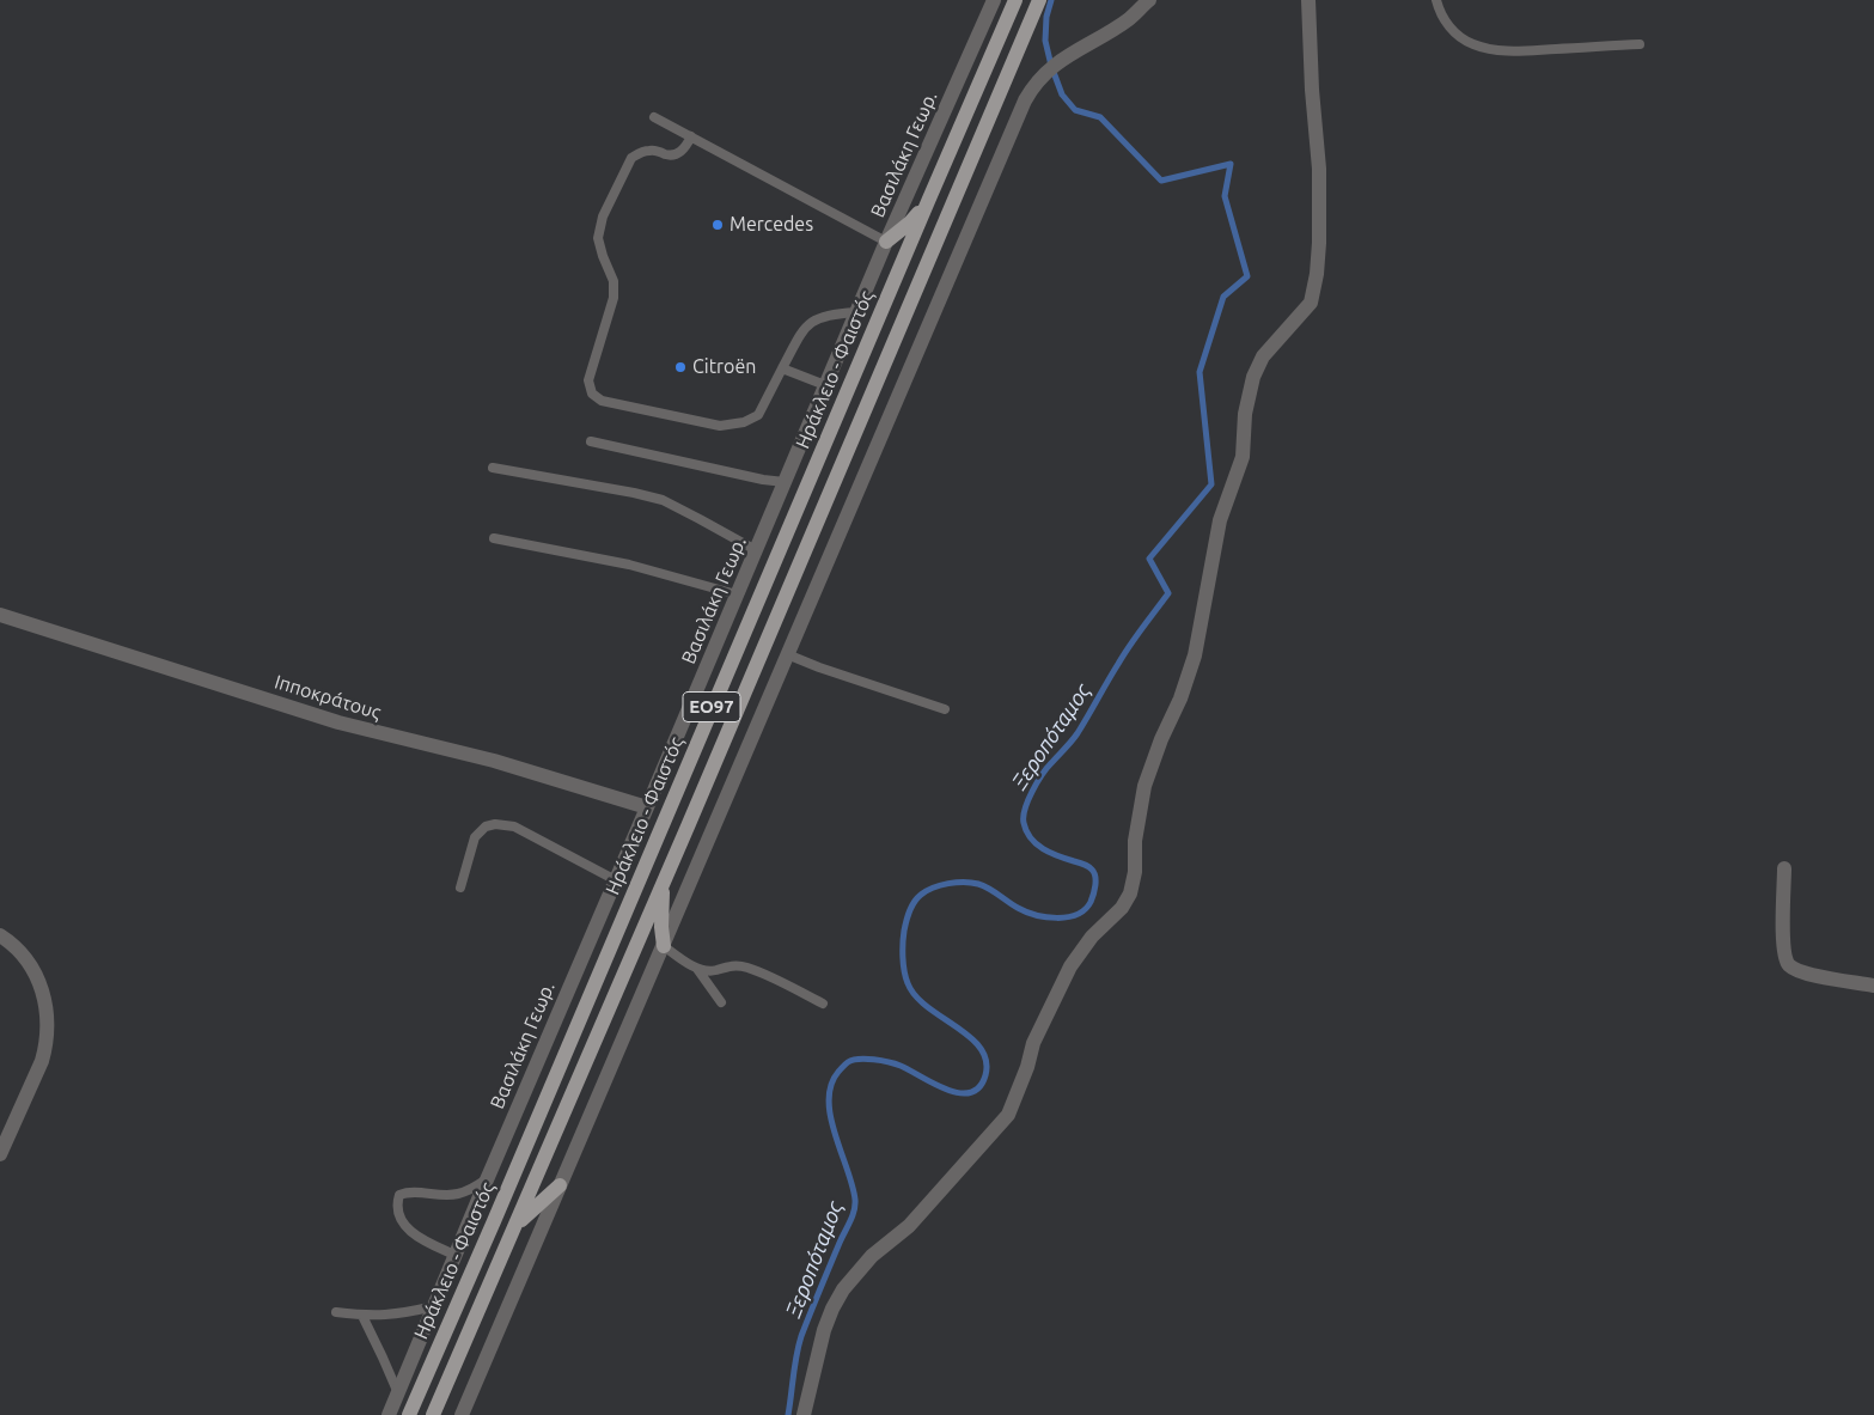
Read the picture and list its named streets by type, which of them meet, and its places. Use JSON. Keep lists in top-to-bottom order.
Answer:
{
  "streets": {
    "main road": ["Ηράκλειο - Φαιστός", "ΕΟ97"],
    "street": ["Βασιλάκη Γεωρ.", "Ιπποκράτους"]
  },
  "crossings": [
    ["Βασιλάκη Γεωρ.", "Ιπποκράτους"]
  ],
  "water": ["Ξεροπόταμος"],
  "places": ["Mercedes", "Citroën"]
}
